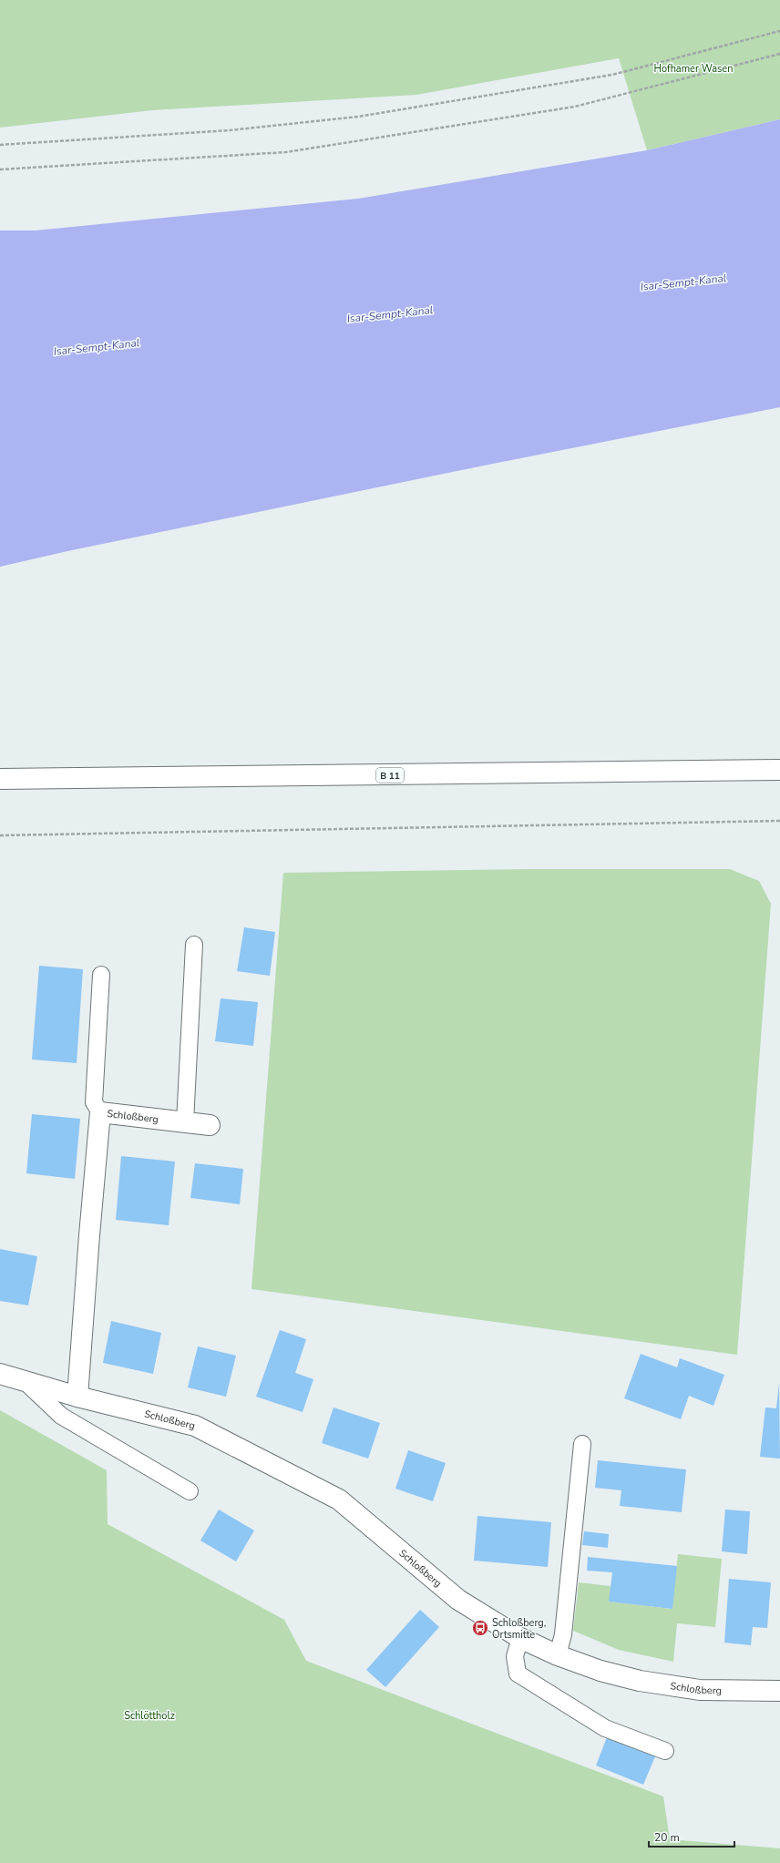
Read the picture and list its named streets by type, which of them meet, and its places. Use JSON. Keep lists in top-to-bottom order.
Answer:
{
  "streets": {
    "street": ["B 11", "Schloßberg"]
  },
  "water": ["Isar-Sempt-Kanal"],
  "parks": ["Hofhamer Wasen", "Schlöttholz"],
  "places": {
    "bus stop": ["Schloßberg, Ortsmitte"]
  },
  "scale_bar": "20 m"
}
